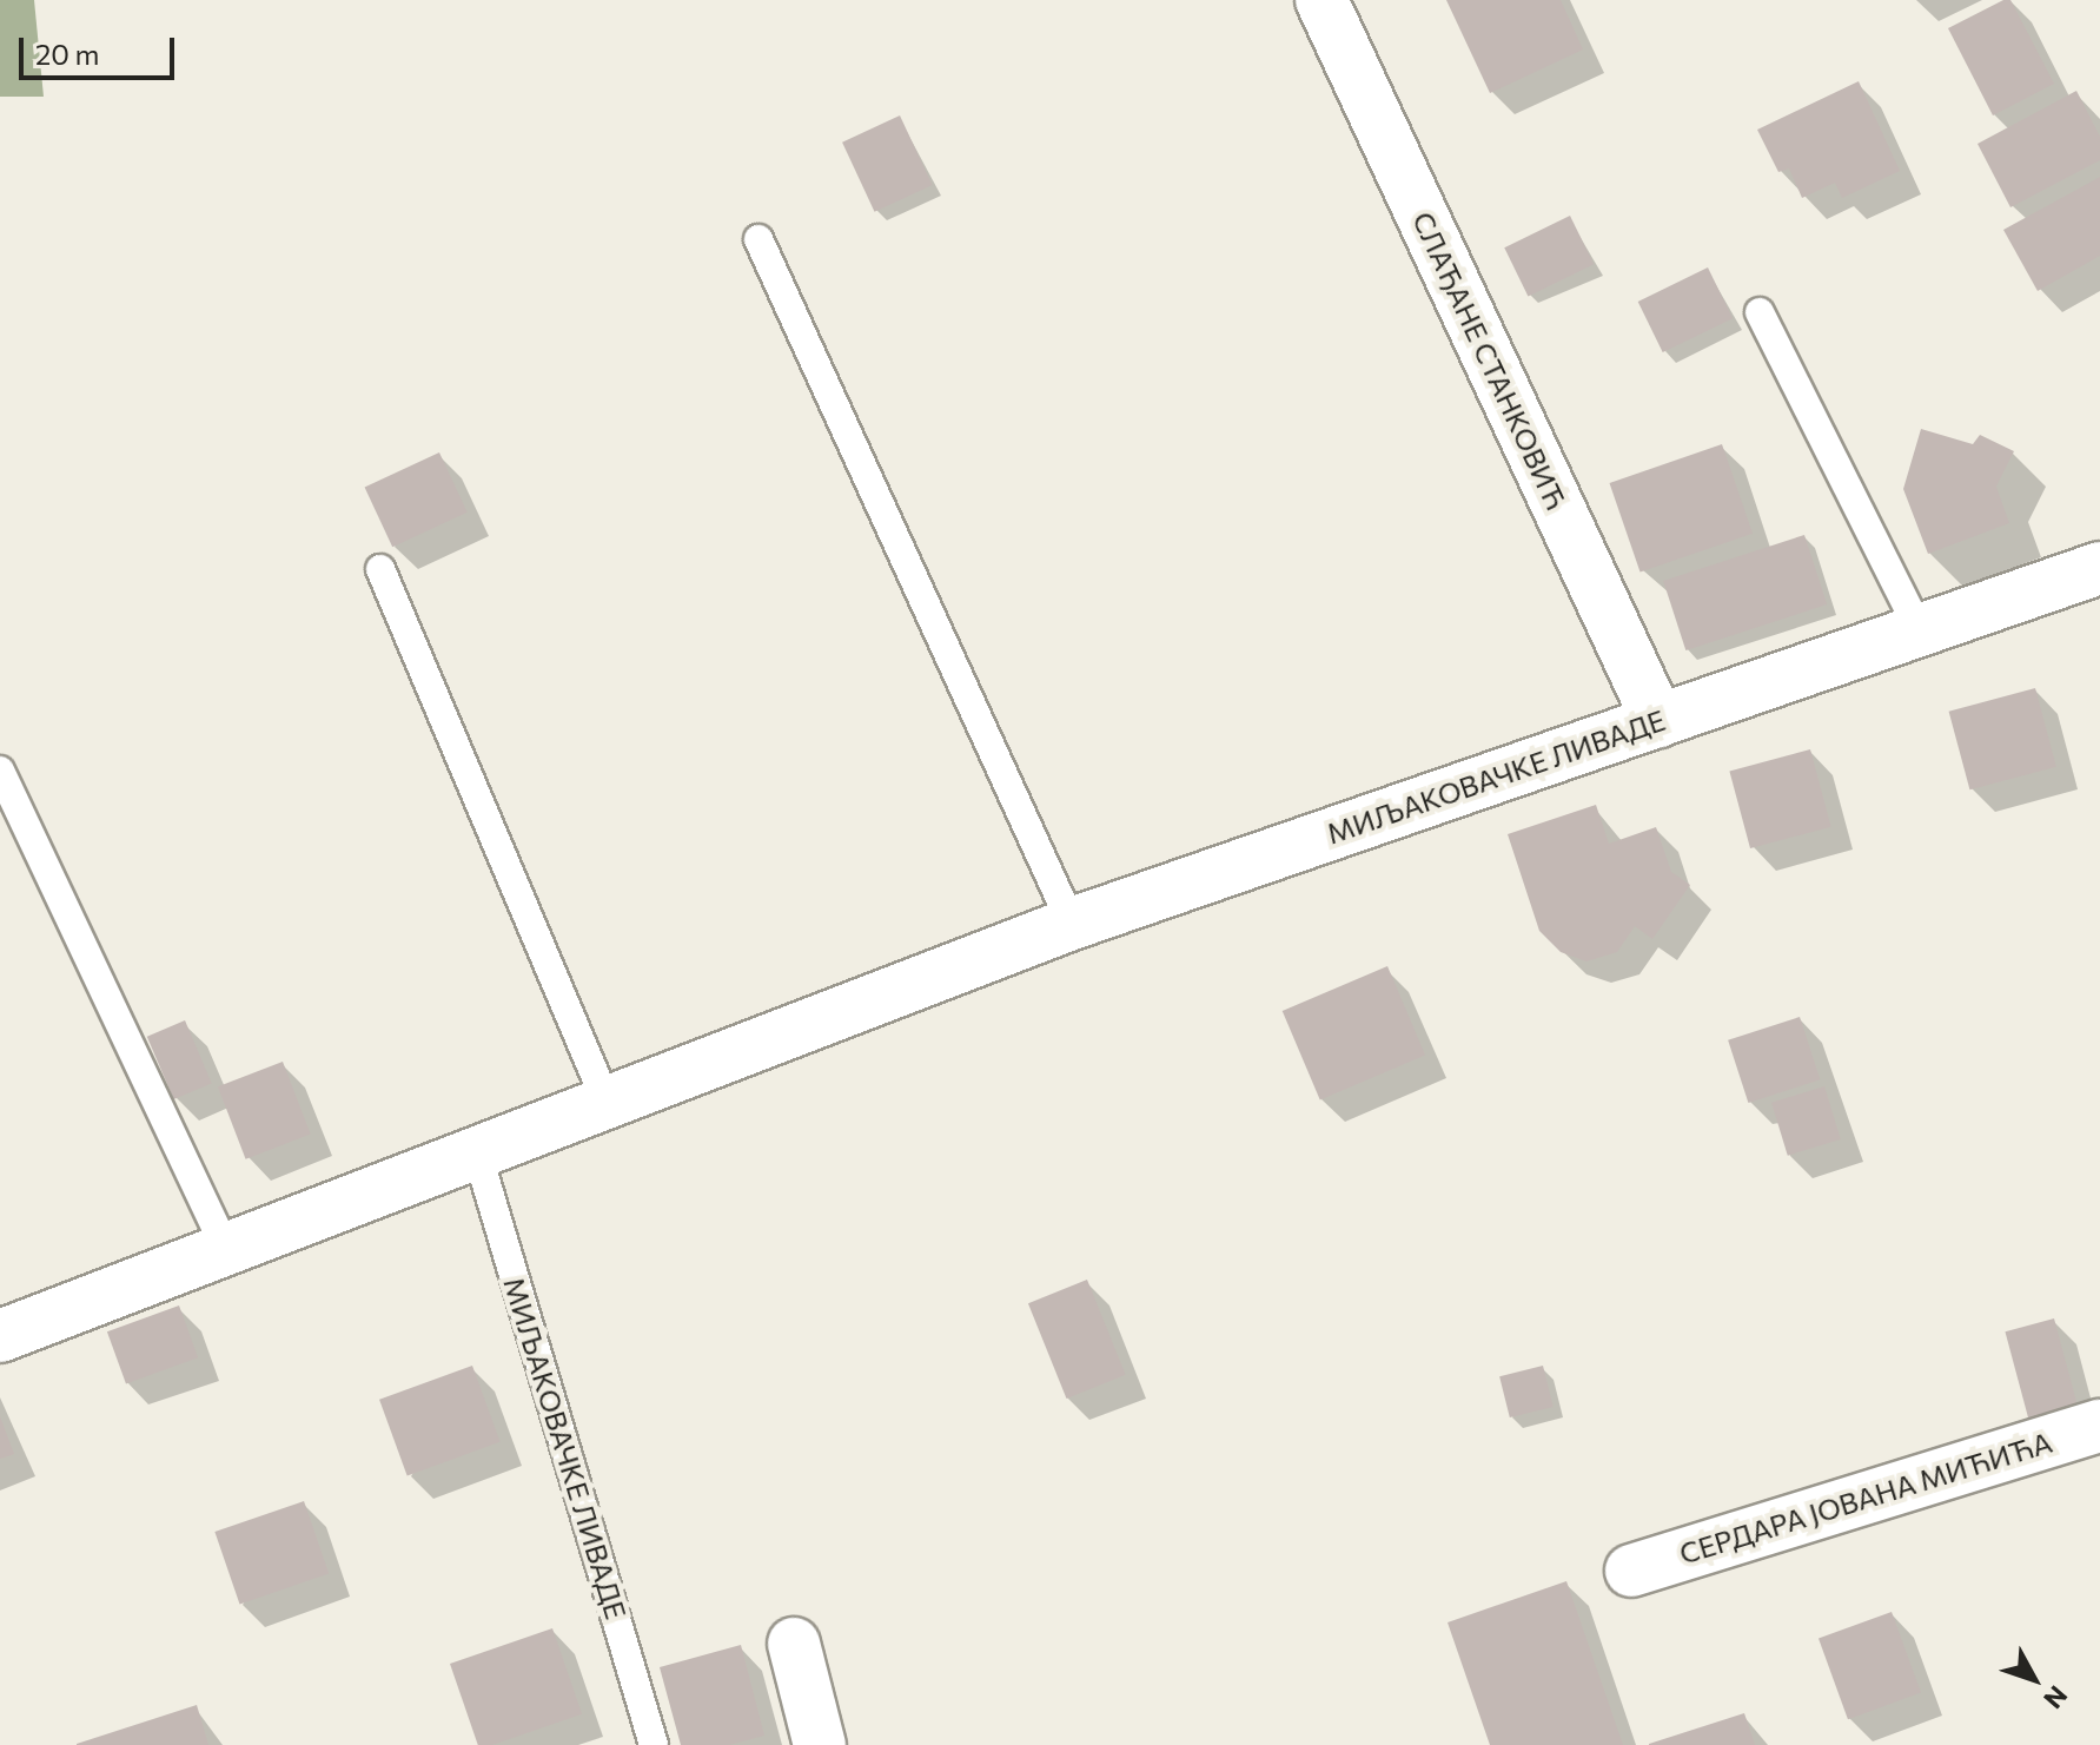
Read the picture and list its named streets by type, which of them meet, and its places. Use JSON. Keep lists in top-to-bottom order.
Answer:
{
  "streets": {
    "street": ["СЛАЂАНЕ СТАНКОВИЋ", "МИЉАКОВАЧКЕ ЛИВАДЕ", "СЕРДАРА ЈОВАНА МИЋИЋА"]
  },
  "crossings": [
    ["СЛАЂАНЕ СТАНКОВИЋ", "МИЉАКОВАЧКЕ ЛИВАДЕ"]
  ],
  "scale_bar": "20 m",
  "north": "bottom right"
}
